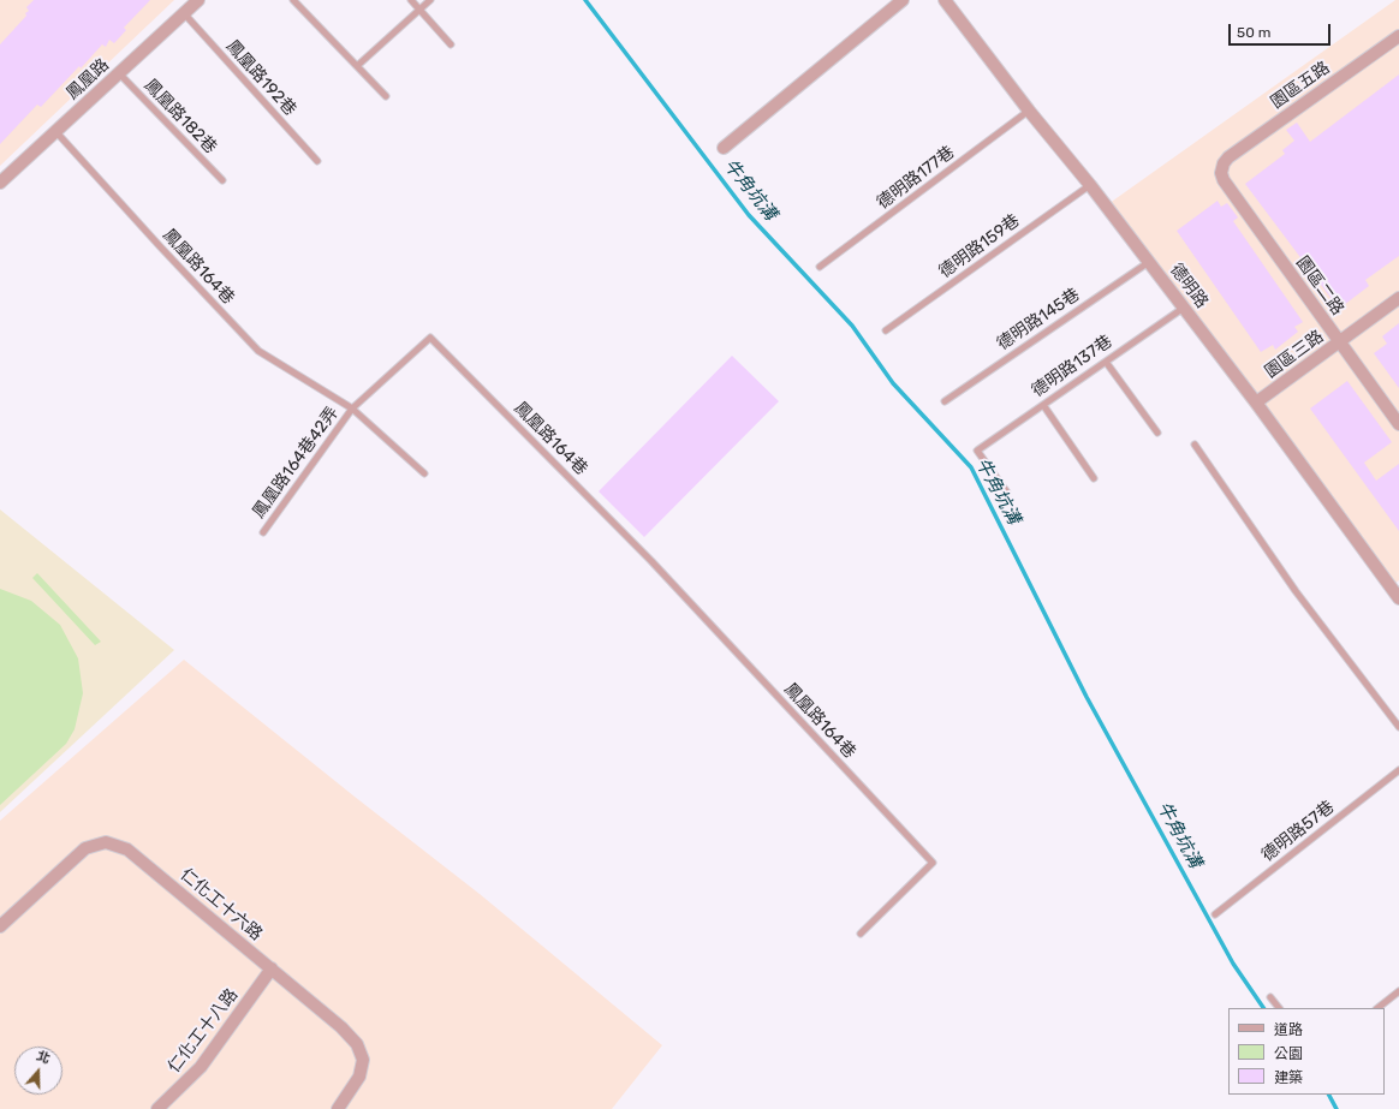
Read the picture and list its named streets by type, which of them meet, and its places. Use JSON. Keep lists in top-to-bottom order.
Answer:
{
  "streets": {
    "street": [
      "鳳凰路",
      "園區五路",
      "德明路",
      "園區二路",
      "園區三路",
      "仁化工十六路",
      "仁化工十八路"
    ],
    "lane": [
      "鳳凰路192巷",
      "鳳凰路182巷",
      "德明路177巷",
      "德明路159巷",
      "鳳凰路164巷",
      "德明路145巷",
      "德明路137巷",
      "鳳凰路164巷42弄",
      "德明路57巷"
    ]
  },
  "crossings": [
    ["鳳凰路192巷", "鳳凰路"],
    ["鳳凰路", "鳳凰路182巷"],
    ["鳳凰路", "鳳凰路164巷"],
    ["園區五路", "園區二路"],
    ["德明路177巷", "德明路"],
    ["德明路159巷", "德明路"],
    ["鳳凰路164巷", "鳳凰路164巷42弄"],
    ["德明路", "德明路145巷"],
    ["德明路", "園區三路"],
    ["德明路", "德明路137巷"],
    ["園區二路", "園區三路"],
    ["仁化工十六路", "仁化工十八路"]
  ],
  "water": ["牛角坑溝"],
  "legend": ["道路", "公園", "建築"],
  "scale_bar": "50 m",
  "north": "top"
}
